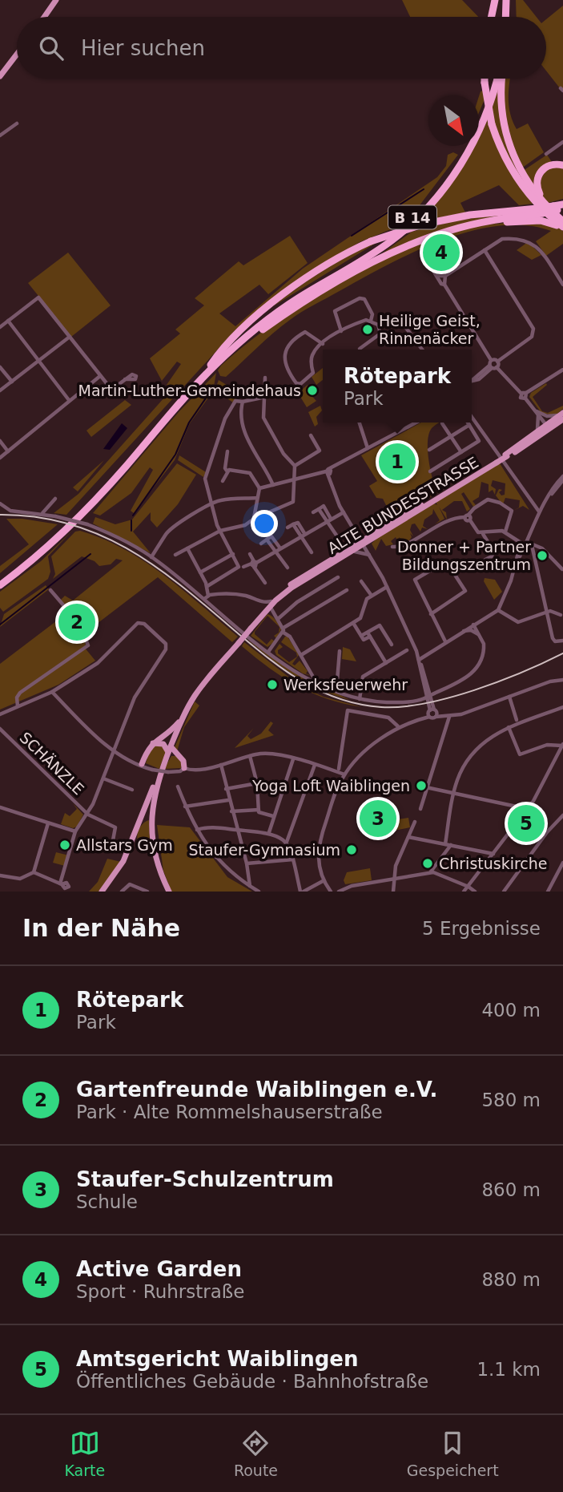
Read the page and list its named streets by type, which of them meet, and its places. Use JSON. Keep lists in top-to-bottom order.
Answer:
{
  "streets": {
    "highway": ["B 14"],
    "main road": ["ALTE BUNDESSTRASSE"],
    "street": ["SCHÄNZLE"]
  },
  "places": [
    "Heilige Geist, Rinnenäcker",
    "Martin-Luther-Gemeindehaus",
    "Donner + Partner Bildungszentrum",
    "Werksfeuerwehr",
    "Yoga Loft Waiblingen",
    "Allstars Gym",
    "Staufer-Gymnasium",
    "Christuskirche"
  ],
  "north": "bottom right",
  "page": {
    "search": "Hier suchen",
    "pins": [
      "4",
      "1",
      "2",
      "3",
      "5"
    ],
    "popup": ["Rötepark", "Park"],
    "heading": ["In der Nähe", "5 Ergebnisse"],
    "list": [
      {
        "mark": "1",
        "name": "Rötepark",
        "note": "Park",
        "value": "400 m"
      },
      {
        "mark": "2",
        "name": "Gartenfreunde Waiblingen e.V.",
        "note": "Park · Alte Rommelshauserstraße",
        "value": "580 m"
      },
      {
        "mark": "3",
        "name": "Staufer-Schulzentrum",
        "note": "Schule",
        "value": "860 m"
      },
      {
        "mark": "4",
        "name": "Active Garden",
        "note": "Sport · Ruhrstraße",
        "value": "880 m"
      },
      {
        "mark": "5",
        "name": "Amtsgericht Waiblingen",
        "note": "Öffentliches Gebäude · Bahnhofstraße",
        "value": "1.1 km"
      }
    ],
    "nav": ["Karte", "Route", "Gespeichert"]
  }
}
